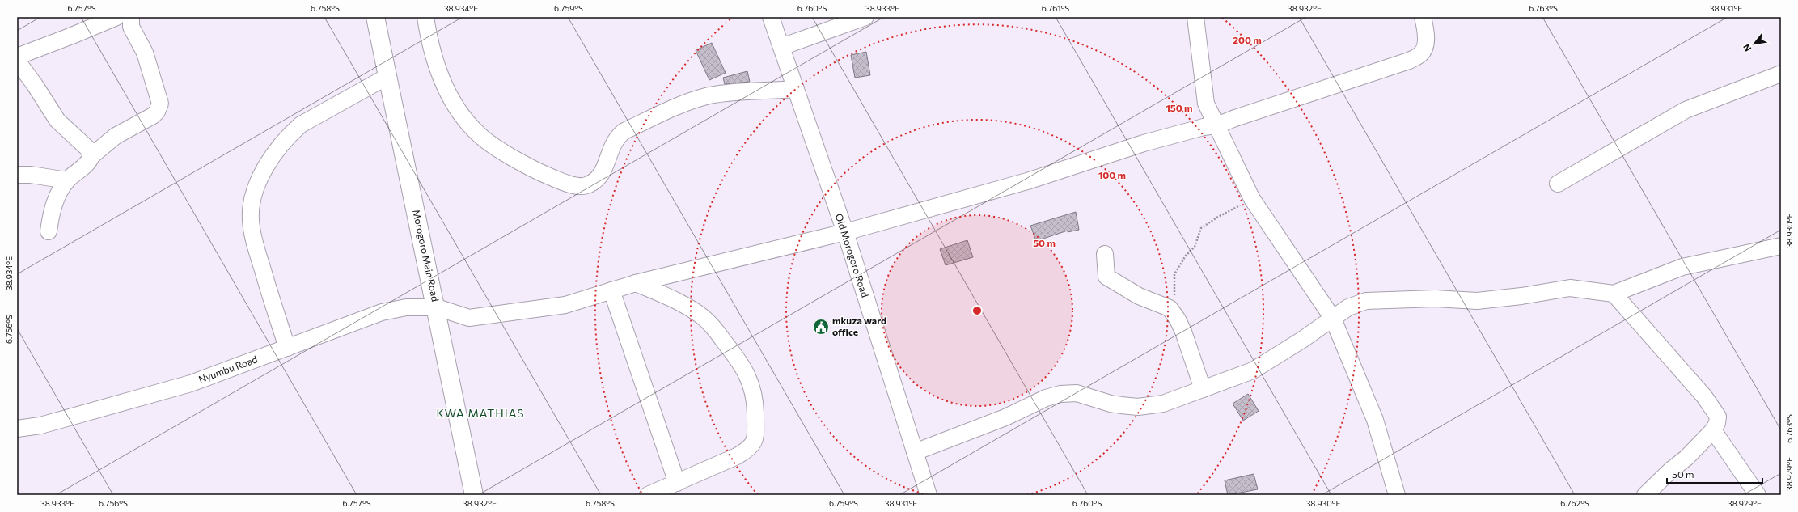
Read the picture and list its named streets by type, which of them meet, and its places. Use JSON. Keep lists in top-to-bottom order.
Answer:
{
  "streets": {
    "highway": ["Morogoro Main Road"],
    "street": ["Old Morogoro Road", "Nyumbu Road"]
  },
  "crossings": [
    ["Morogoro Main Road", "Nyumbu Road"],
    ["Old Morogoro Road", "Nyumbu Road"]
  ],
  "districts": ["KWA MATHIAS"],
  "places": {
    "public building": ["mkuza ward office"]
  },
  "scale_bar": "50 m",
  "north": "bottom left",
  "coordinates": [
    "6.757°S",
    "6.758°S",
    "38.934°E",
    "6.759°S",
    "6.760°S",
    "38.933°E",
    "6.761°S",
    "38.932°E",
    "6.763°S",
    "38.931°E",
    "38.930°E",
    "6.756°S",
    "38.929°E",
    "6.762°S"
  ],
  "rings": [
    "200 m",
    "150 m",
    "100 m",
    "50 m"
  ]
}
